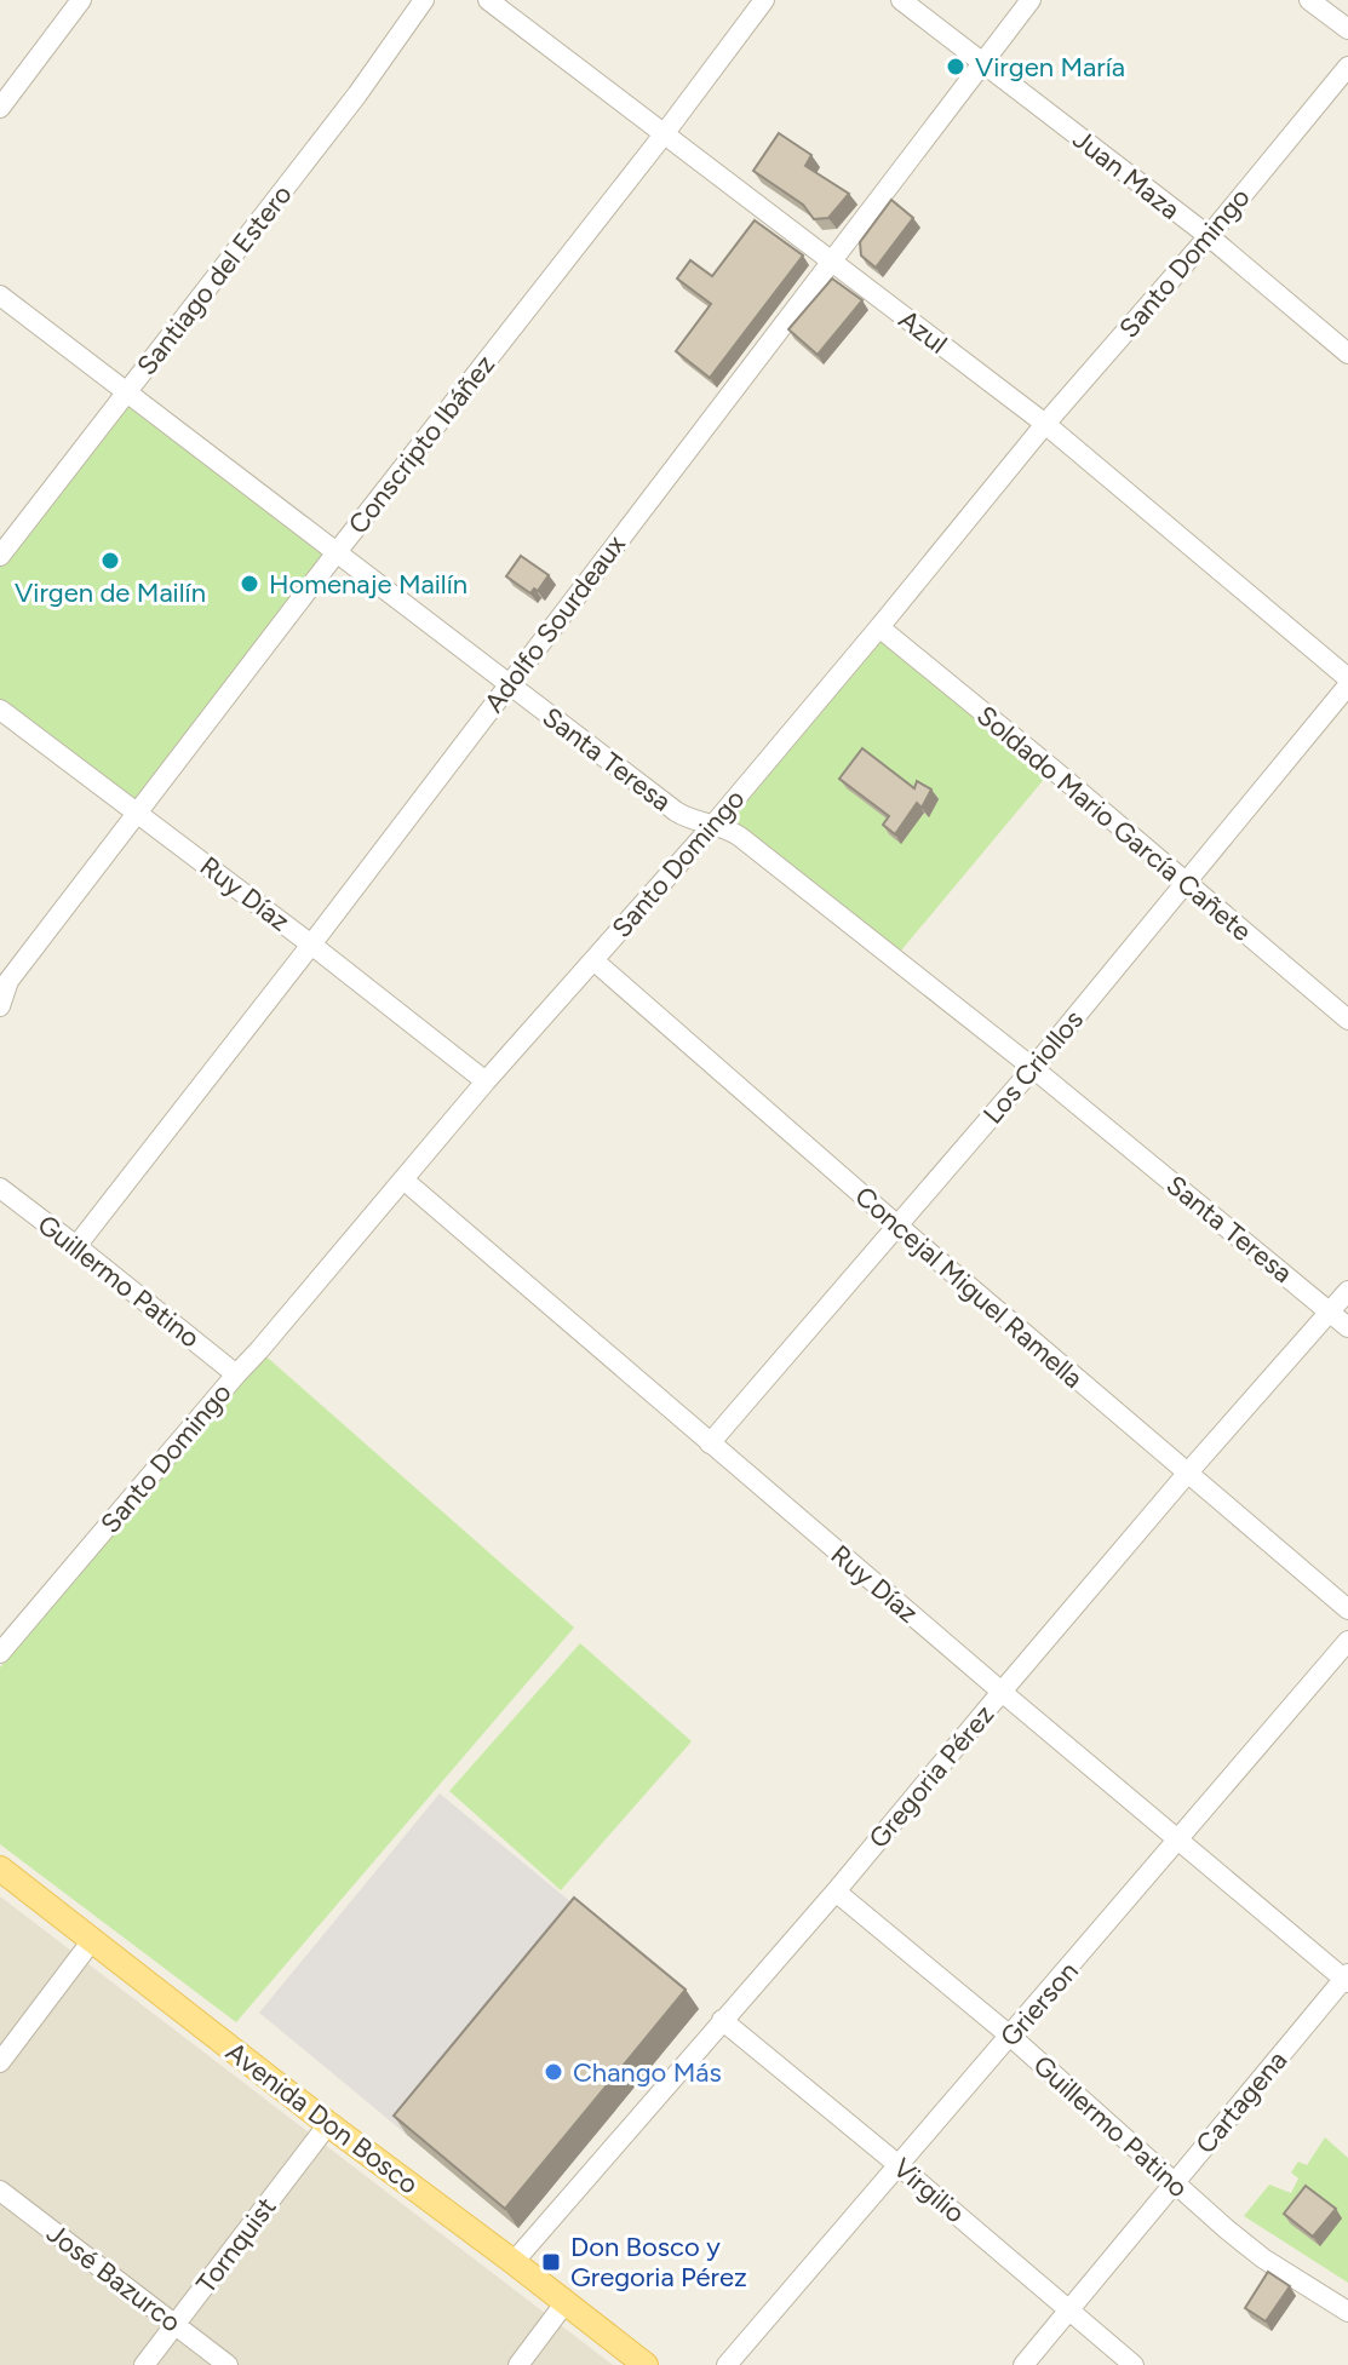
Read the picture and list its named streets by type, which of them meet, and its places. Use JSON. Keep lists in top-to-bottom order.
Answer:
{
  "streets": {
    "main road": ["Avenida Don Bosco"],
    "street": [
      "Juan Maza",
      "Santo Domingo",
      "Santiago del Estero",
      "Azul",
      "Conscripto Ibáñez",
      "Adolfo Sourdeaux",
      "Santa Teresa",
      "Soldado Mario García Cañete",
      "Ruy Díaz",
      "Los Criollos",
      "Guillermo Patino",
      "Concejal Miguel Ramella",
      "Gregoria Pérez",
      "Grierson",
      "Cartagena",
      "Virgilio",
      "Tornquist",
      "José Bazurco"
    ]
  },
  "crossings": [
    ["Juan Maza", "Santo Domingo"],
    ["Juan Maza", "Adolfo Sourdeaux"],
    ["Santo Domingo", "Azul"],
    ["Santo Domingo", "Santa Teresa"],
    ["Santo Domingo", "Soldado Mario García Cañete"],
    ["Santo Domingo", "Ruy Díaz"],
    ["Santo Domingo", "Guillermo Patino"],
    ["Santo Domingo", "Concejal Miguel Ramella"],
    ["Santiago del Estero", "Santa Teresa"],
    ["Azul", "Conscripto Ibáñez"],
    ["Azul", "Adolfo Sourdeaux"],
    ["Azul", "Los Criollos"],
    ["Conscripto Ibáñez", "Santa Teresa"],
    ["Conscripto Ibáñez", "Ruy Díaz"],
    ["Adolfo Sourdeaux", "Santa Teresa"],
    ["Adolfo Sourdeaux", "Ruy Díaz"],
    ["Adolfo Sourdeaux", "Guillermo Patino"],
    ["Santa Teresa", "Los Criollos"],
    ["Santa Teresa", "Gregoria Pérez"],
    ["Soldado Mario García Cañete", "Los Criollos"],
    ["Ruy Díaz", "Los Criollos"],
    ["Ruy Díaz", "Gregoria Pérez"],
    ["Ruy Díaz", "Grierson"],
    ["Ruy Díaz", "Cartagena"],
    ["Los Criollos", "Concejal Miguel Ramella"],
    ["Guillermo Patino", "Gregoria Pérez"],
    ["Guillermo Patino", "Grierson"],
    ["Guillermo Patino", "Cartagena"],
    ["Concejal Miguel Ramella", "Gregoria Pérez"],
    ["Gregoria Pérez", "Avenida Don Bosco"],
    ["Gregoria Pérez", "Virgilio"],
    ["Grierson", "Virgilio"],
    ["Cartagena", "Virgilio"],
    ["Avenida Don Bosco", "Tornquist"],
    ["Tornquist", "José Bazurco"]
  ],
  "places": {
    "other": [
      "Virgen María",
      "Virgen de Mailín",
      "Homenaje Mailín",
      "Chango Más"
    ],
    "transit": ["Don Bosco y Gregoria Pérez"]
  }
}
